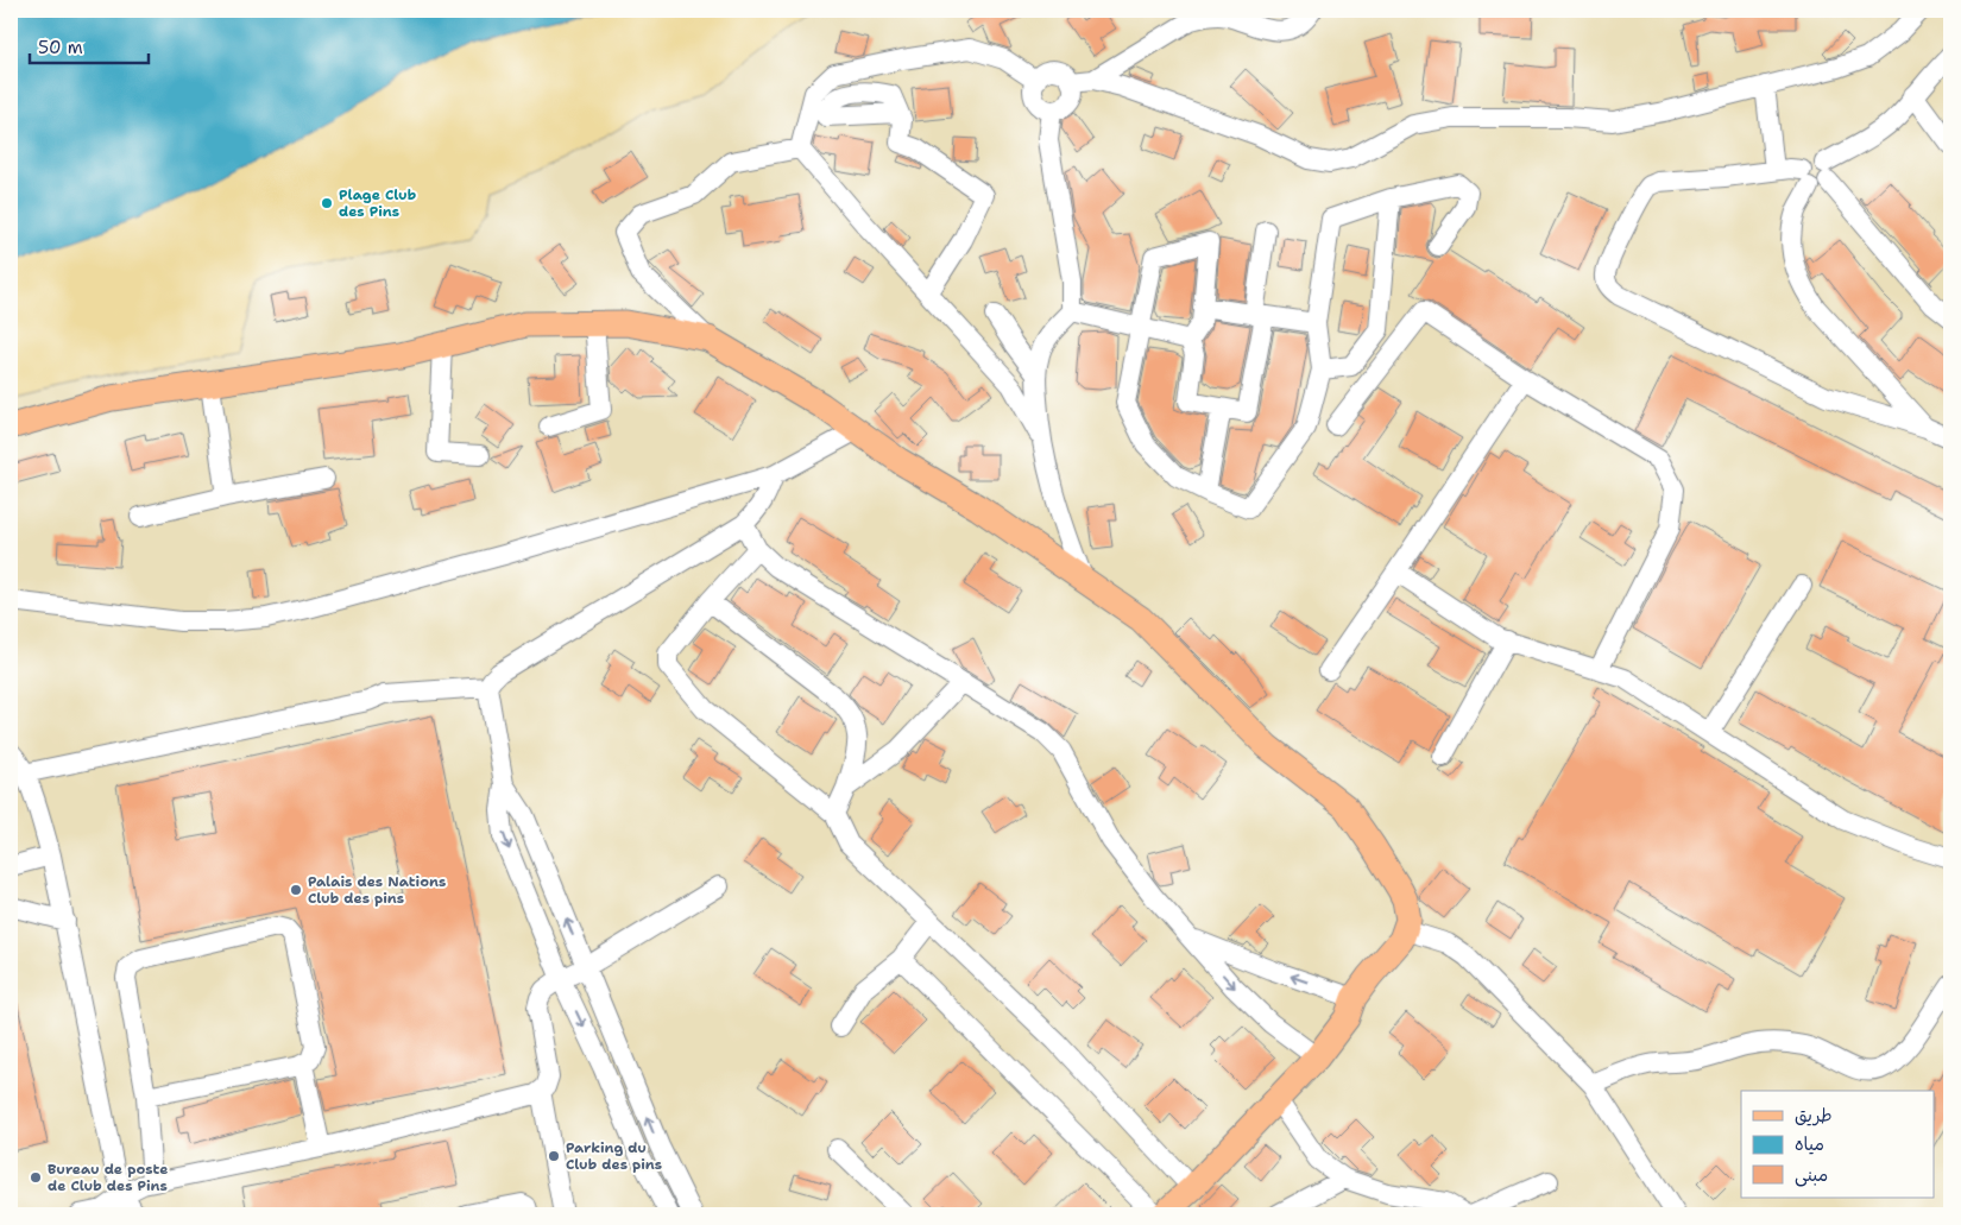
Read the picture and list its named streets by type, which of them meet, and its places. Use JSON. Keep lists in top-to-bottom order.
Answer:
{
  "places": [
    "Plage Club des Pins",
    "Palais des Nations Club des pins",
    "Parking du Club des pins",
    "Bureau de poste de Club des Pins"
  ],
  "legend": ["طريق", "مياه", "مبنى"],
  "scale_bar": "50 m"
}
